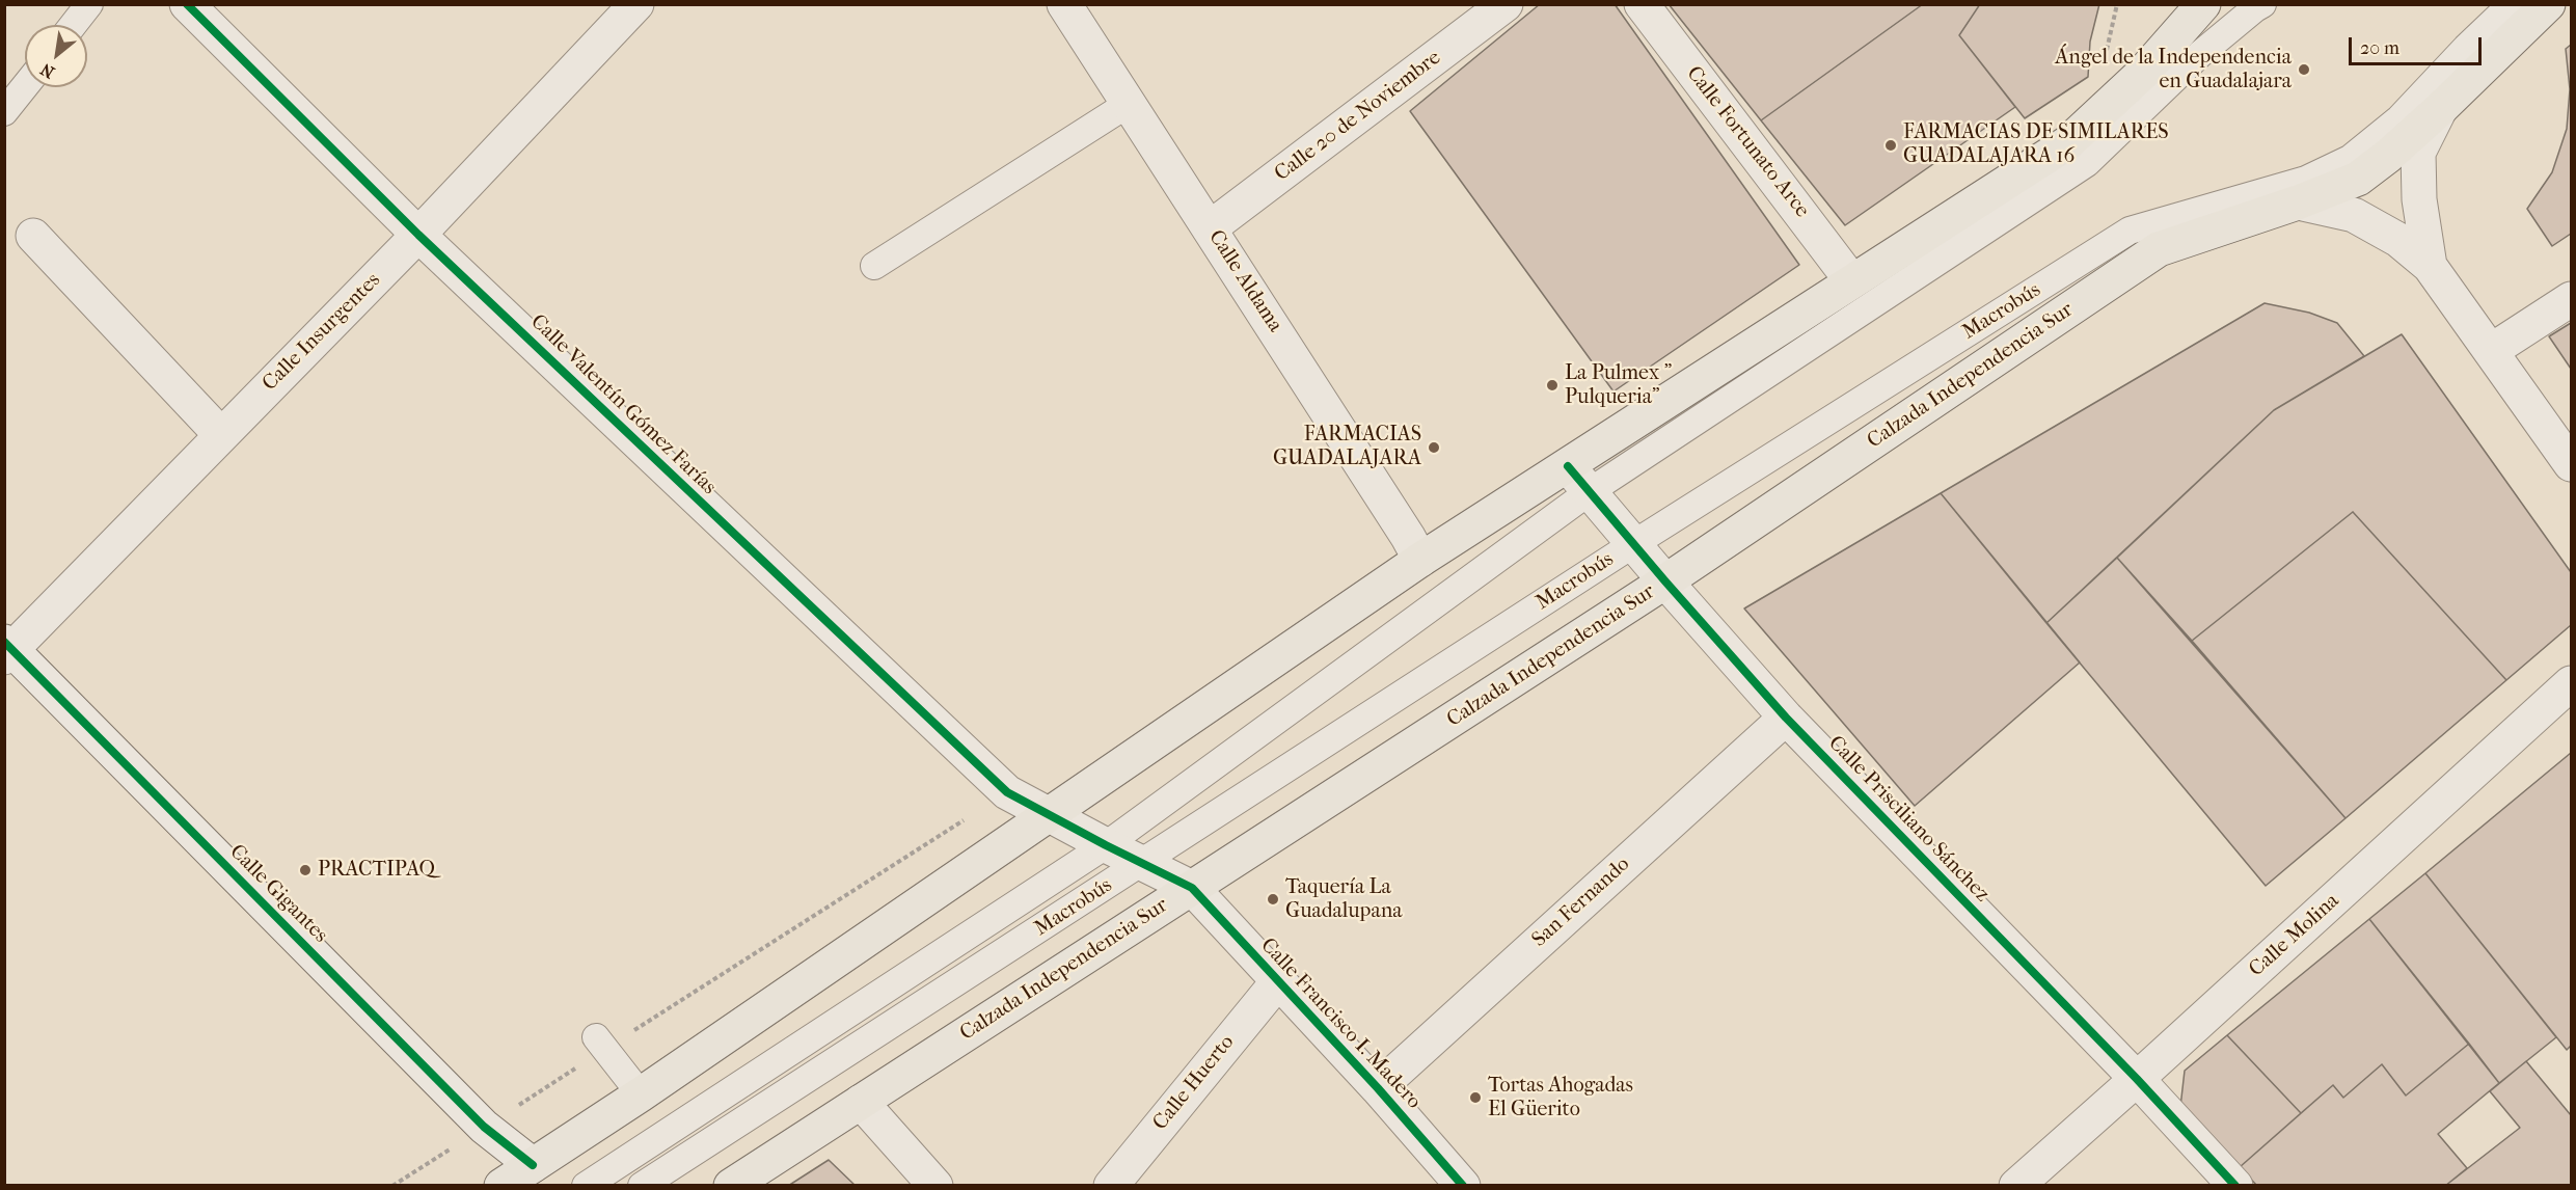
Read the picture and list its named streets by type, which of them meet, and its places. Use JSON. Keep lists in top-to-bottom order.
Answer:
{
  "streets": {
    "main road": ["Calzada Independencia Sur"],
    "street": [
      "Calle 20 de Noviembre",
      "Calle Fortunato Arce",
      "Calle Aldama",
      "Calle Insurgentes",
      "Calle Valentín Gómez Farías",
      "Calle Prisciliano Sánchez",
      "Calle Gigantes",
      "San Fernando",
      "Calle Molina",
      "Calle Francisco I. Madero",
      "Calle Huerto"
    ],
    "lane": ["Macrobús"]
  },
  "crossings": [
    ["Calle 20 de Noviembre", "Calle Aldama"],
    ["Macrobús", "Calle Valentín Gómez Farías"],
    ["Macrobús", "Calle Prisciliano Sánchez"],
    ["Calle Insurgentes", "Calle Valentín Gómez Farías"],
    ["Calle Insurgentes", "Calle Gigantes"],
    ["Calzada Independencia Sur", "Calle Valentín Gómez Farías"],
    ["Calzada Independencia Sur", "Calle Prisciliano Sánchez"],
    ["Calzada Independencia Sur", "Calle Francisco I. Madero"],
    ["Calle Valentín Gómez Farías", "Calle Francisco I. Madero"],
    ["Calle Prisciliano Sánchez", "San Fernando"],
    ["Calle Prisciliano Sánchez", "Calle Molina"],
    ["San Fernando", "Calle Francisco I. Madero"],
    ["Calle Francisco I. Madero", "Calle Huerto"]
  ],
  "places": [
    "Ángel de la Independencia en Guadalajara",
    "FARMACIAS DE SIMILARES GUADALAJARA 16",
    "La Pulmex \" Pulqueria\"",
    "FARMACIAS GUADALAJARA",
    "PRACTIPAQ",
    "Taquería La Guadalupana",
    "Tortas Ahogadas El Güerito"
  ],
  "scale_bar": "20 m",
  "north": "bottom left"
}
